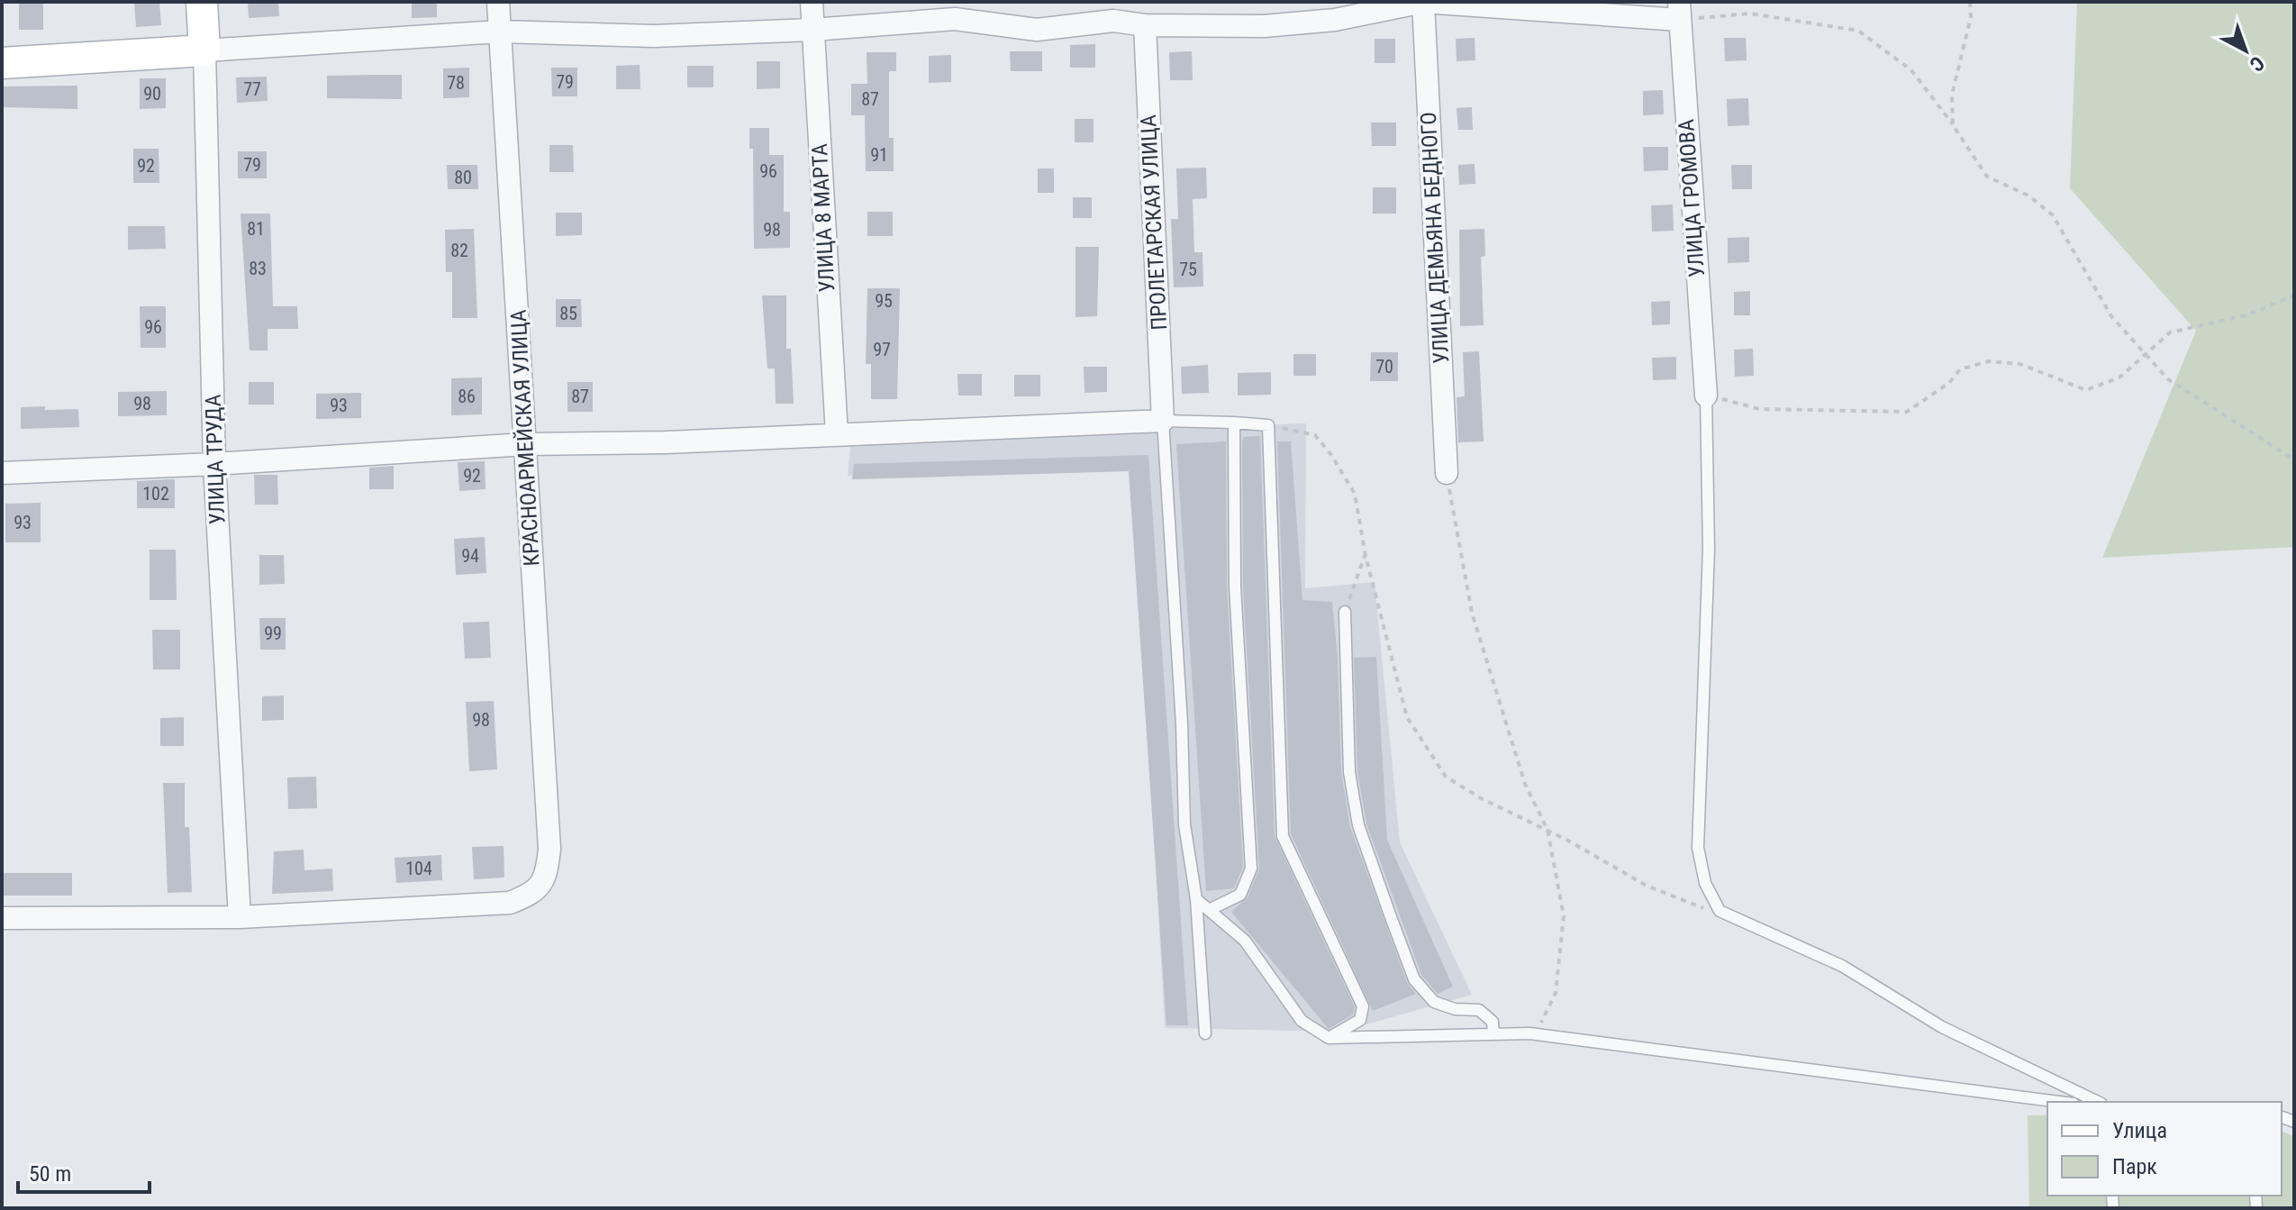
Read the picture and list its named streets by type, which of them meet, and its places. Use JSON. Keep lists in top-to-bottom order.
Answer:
{
  "streets": {
    "street": [
      "УЛИЦА ГРОМОВА",
      "УЛИЦА 8 МАРТА",
      "ПРОЛЕТАРСКАЯ УЛИЦА",
      "УЛИЦА ДЕМЬЯНА БЕДНОГО",
      "КРАСНОАРМЕЙСКАЯ УЛИЦА",
      "УЛИЦА ТРУДА"
    ]
  },
  "crossings": [
    ["КРАСНОАРМЕЙСКАЯ УЛИЦА", "УЛИЦА ТРУДА"]
  ],
  "house_numbers": [
    "79",
    "78",
    "77",
    "90",
    "87",
    "91",
    "79",
    "92",
    "96",
    "80",
    "81",
    "98",
    "82",
    "83",
    "75",
    "95",
    "85",
    "96",
    "97",
    "70",
    "86",
    "87",
    "98",
    "93",
    "92",
    "102",
    "93",
    "94",
    "99",
    "98",
    "104"
  ],
  "legend": ["Улица", "Парк"],
  "scale_bar": "50 m",
  "north": "bottom right"
}
